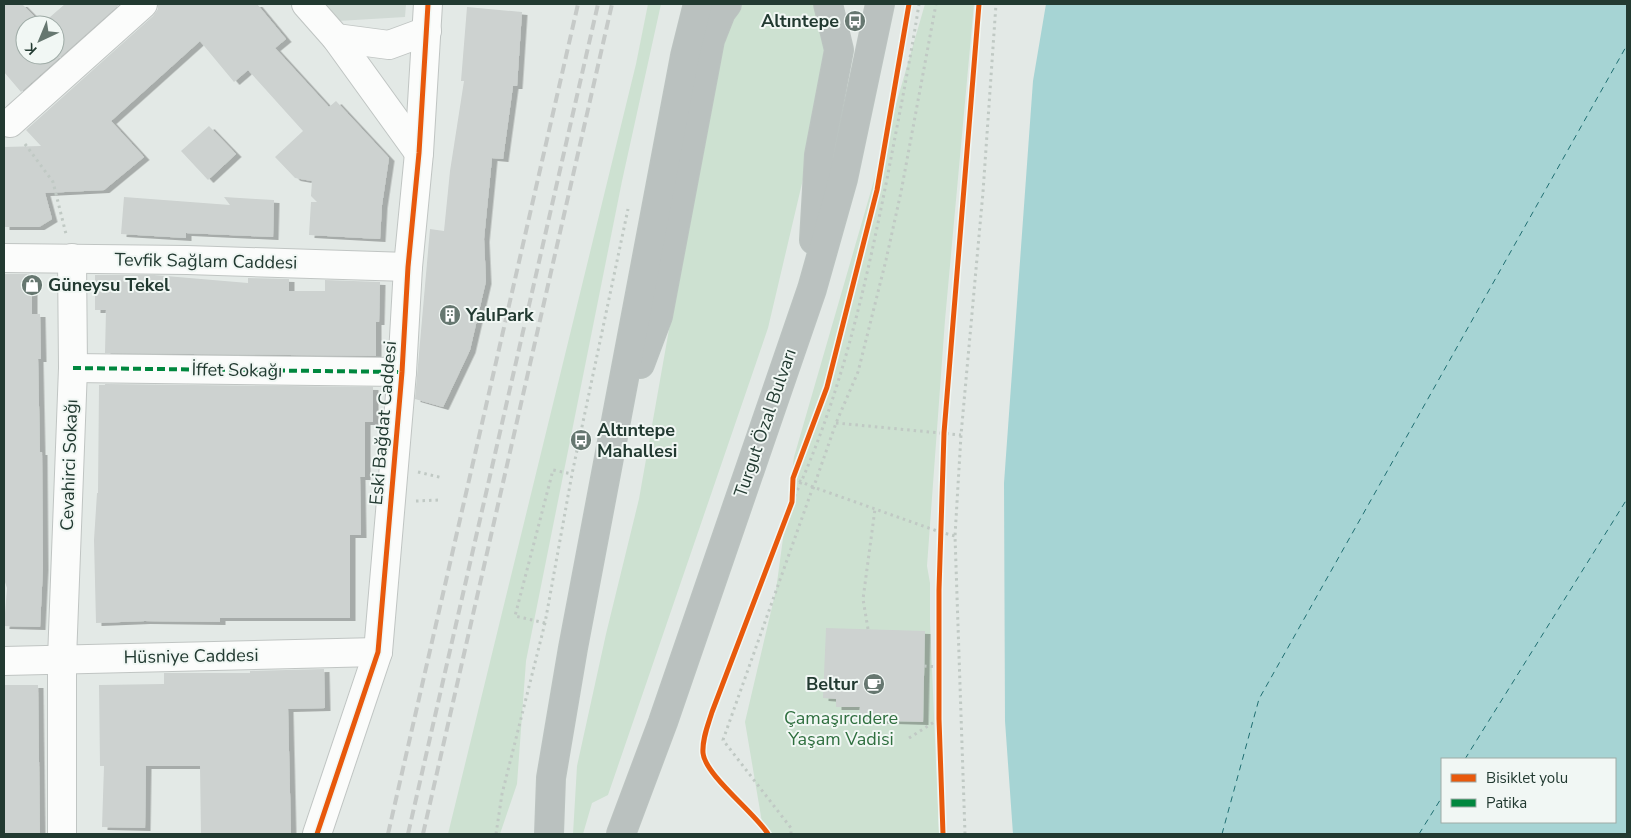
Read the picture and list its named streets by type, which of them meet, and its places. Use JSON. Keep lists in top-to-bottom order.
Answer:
{
  "streets": {
    "highway": ["Turgut Özal Bulvarı"],
    "street": [
      "Tevfik Sağlam Caddesi",
      "İffet Sokağı",
      "Eski Bağdat Caddesi",
      "Cevahirci Sokağı",
      "Hüsniye Caddesi"
    ]
  },
  "crossings": [
    ["Tevfik Sağlam Caddesi", "Eski Bağdat Caddesi"],
    ["Tevfik Sağlam Caddesi", "Cevahirci Sokağı"],
    ["İffet Sokağı", "Eski Bağdat Caddesi"],
    ["İffet Sokağı", "Cevahirci Sokağı"],
    ["Eski Bağdat Caddesi", "Hüsniye Caddesi"],
    ["Cevahirci Sokağı", "Hüsniye Caddesi"]
  ],
  "parks": ["Çamaşırcıdere Yaşam Vadisi"],
  "places": {
    "bus stop": ["Altıntepe", "Altıntepe Mahallesi"],
    "shop": ["Güneysu Tekel"],
    "building": ["YalıPark"],
    "cafe": ["Beltur"]
  },
  "legend": ["Bisiklet yolu", "Patika"],
  "north": "bottom left"
}
